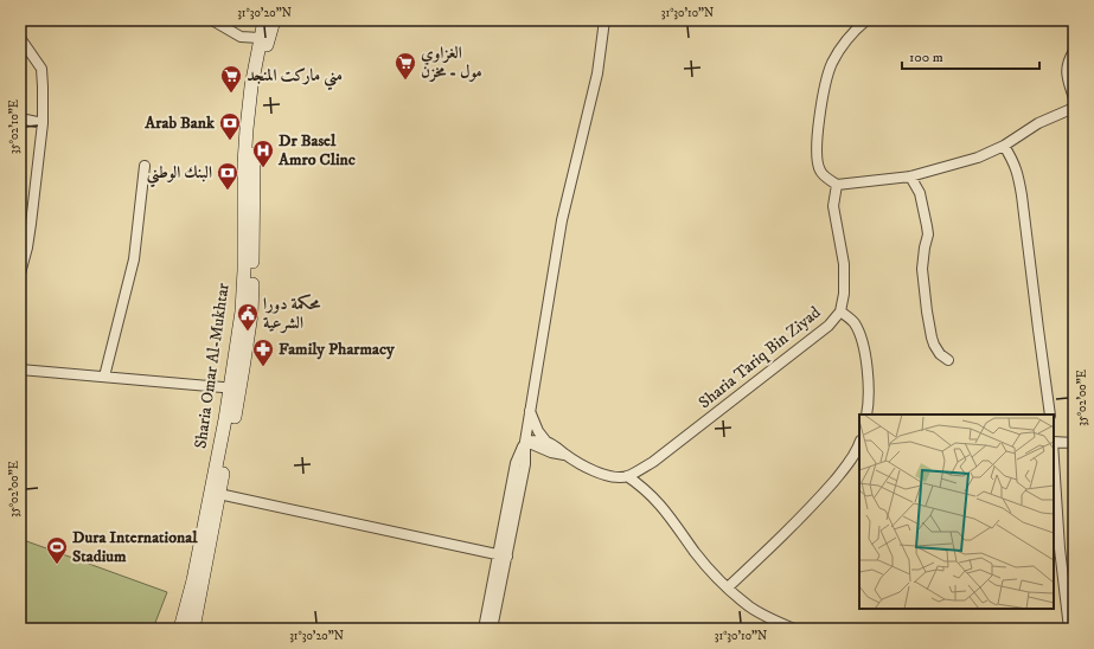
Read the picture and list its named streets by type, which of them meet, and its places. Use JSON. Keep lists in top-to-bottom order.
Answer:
{
  "streets": {
    "main road": ["Sharia Omar Al-Mukhtar"],
    "street": ["Sharia Tariq Bin Ziyad"]
  },
  "places": {
    "supermarket": ["الغزاوي مول - مخزن", "مني ماركت المنجد"],
    "bank": ["Arab Bank", "البنك الوطني"],
    "hospital": ["Dr Basel Amro Clinc"],
    "public building": ["محكمة دورا الشرعية"],
    "pharmacy": ["Family Pharmacy"],
    "sports": ["Dura International Stadium"]
  },
  "scale_bar": "100 m",
  "coordinates": [
    "31°30'20\"N",
    "31°30'10\"N",
    "35°02'10\"E",
    "35°02'00\"E"
  ]
}
